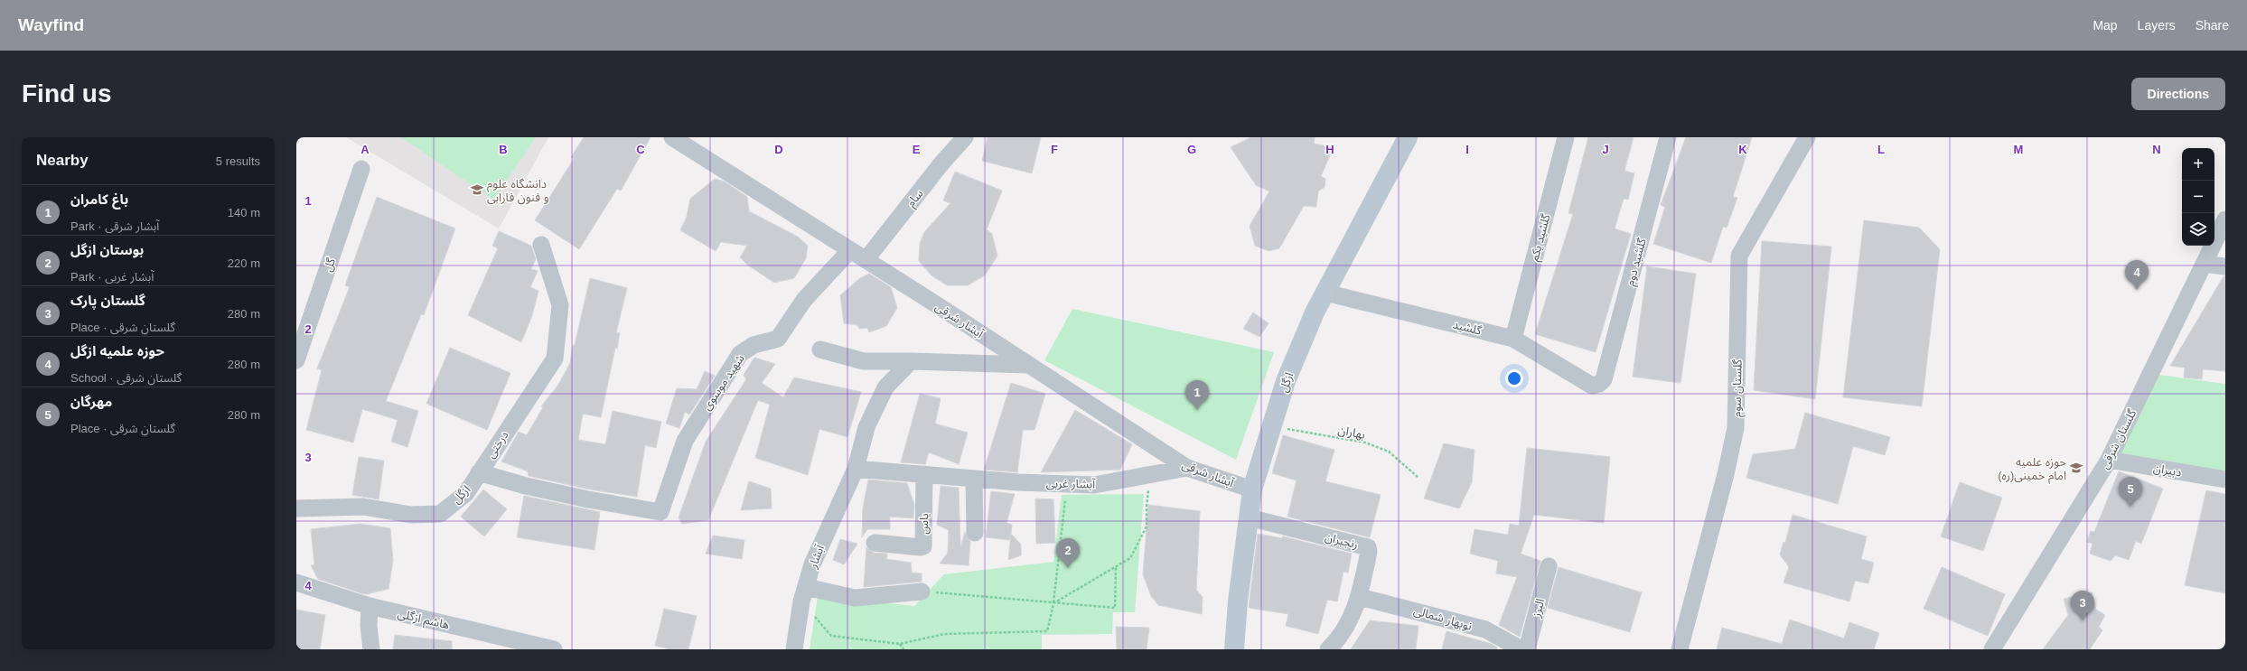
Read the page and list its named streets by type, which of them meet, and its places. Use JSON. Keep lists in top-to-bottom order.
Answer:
{
  "streets": {
    "main road": ["ازگل"],
    "street": [
      "سام",
      "گلشيد يكم",
      "گلشيد دوم",
      "گل",
      "آبشار شرقی",
      "گلشید",
      "شهید موسوی",
      "گلستان سوم",
      "گلستان شرقی",
      "درختی",
      "دبیران",
      "آبشار غربی",
      "یاس",
      "رنجبران",
      "آبشار",
      "البرز",
      "نوبهار شمالی",
      "هاشم ازگلی"
    ],
    "path": ["بهاران"]
  },
  "crossings": [
    ["سام", "آبشار شرقی"],
    ["گلشيد يكم", "گلشید"],
    ["گلشيد دوم", "گلشید"],
    ["آبشار شرقی", "شهید موسوی"],
    ["آبشار شرقی", "ازگل"],
    ["آبشار شرقی", "آبشار غربی"],
    ["گلشید", "ازگل"],
    ["شهید موسوی", "درختی"],
    ["ازگل", "بهاران"],
    ["ازگل", "درختی"],
    ["ازگل", "رنجبران"],
    ["گلستان شرقی", "دبیران"],
    ["آبشار غربی", "یاس"],
    ["رنجبران", "نوبهار شمالی"]
  ],
  "places": {
    "school or university": ["دانشگاه علوم و فنون فارابی", "حوزه علمیه امام خمینی(ره)"]
  },
  "page": {
    "header": "Wayfind",
    "nav": ["Map", "Layers", "Share"],
    "buttons": "Directions",
    "title": "Find us",
    "heading": ["Nearby", "5 results"],
    "map_buttons": ["+", "−"],
    "list": [
      {
        "mark": "1",
        "name": "باغ کامران",
        "note": "Park · آبشار شرقی",
        "value": "140 m"
      },
      {
        "mark": "2",
        "name": "بوستان ازگل",
        "note": "Park · آبشار غربی",
        "value": "220 m"
      },
      {
        "mark": "3",
        "name": "گلستان پارک",
        "note": "Place · گلستان شرقی",
        "value": "280 m"
      },
      {
        "mark": "4",
        "name": "حوزه علمیه ازگل",
        "note": "School · گلستان شرقی",
        "value": "280 m"
      },
      {
        "mark": "5",
        "name": "مهرگان",
        "note": "Place · گلستان شرقی",
        "value": "280 m"
      }
    ],
    "pins": [
      "4",
      "1",
      "5",
      "2",
      "3"
    ]
  },
  "grid": {
    "columns": [
      "A",
      "B",
      "C",
      "D",
      "E",
      "F",
      "G",
      "H",
      "I",
      "J",
      "K",
      "L",
      "M",
      "N"
    ],
    "rows": [
      "1",
      "2",
      "3",
      "4"
    ]
  }
}
